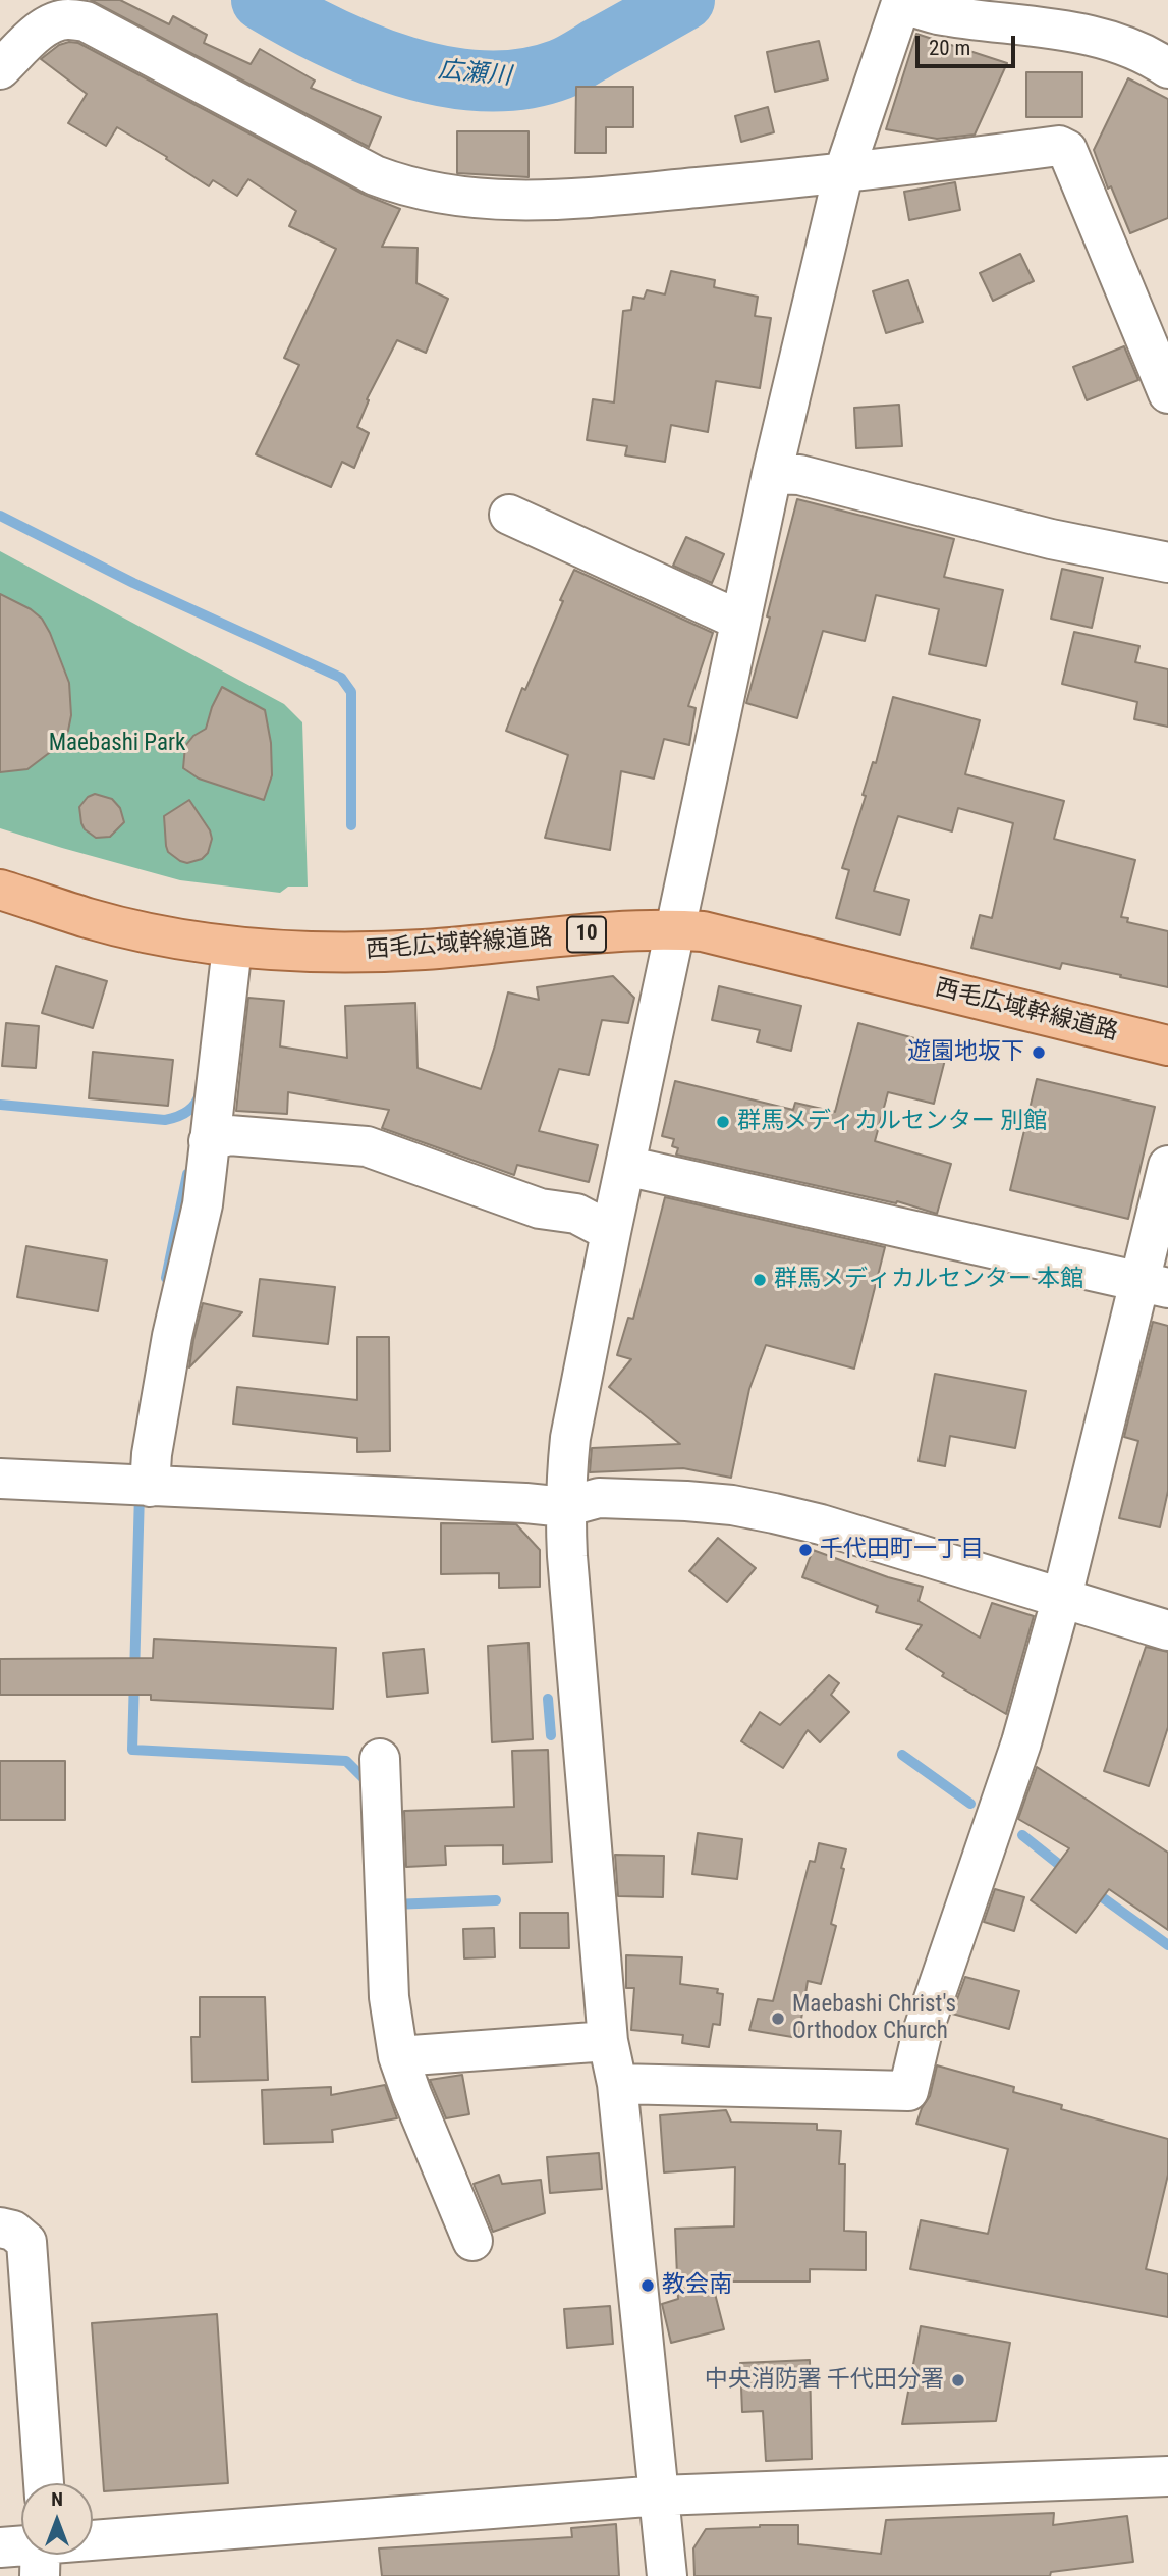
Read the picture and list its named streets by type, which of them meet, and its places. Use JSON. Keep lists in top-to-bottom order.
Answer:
{
  "streets": {
    "main road": ["10", "西毛広域幹線道路"]
  },
  "water": ["広瀬川"],
  "parks": ["Maebashi Park"],
  "places": [
    "遊園地坂下",
    "群馬メディカルセンター 別館",
    "群馬メディカルセンター 本館",
    "千代田町一丁目",
    "Maebashi Christ's Orthodox Church",
    "教会南",
    "中央消防署 千代田分署"
  ],
  "scale_bar": "20 m",
  "north": "top"
}
